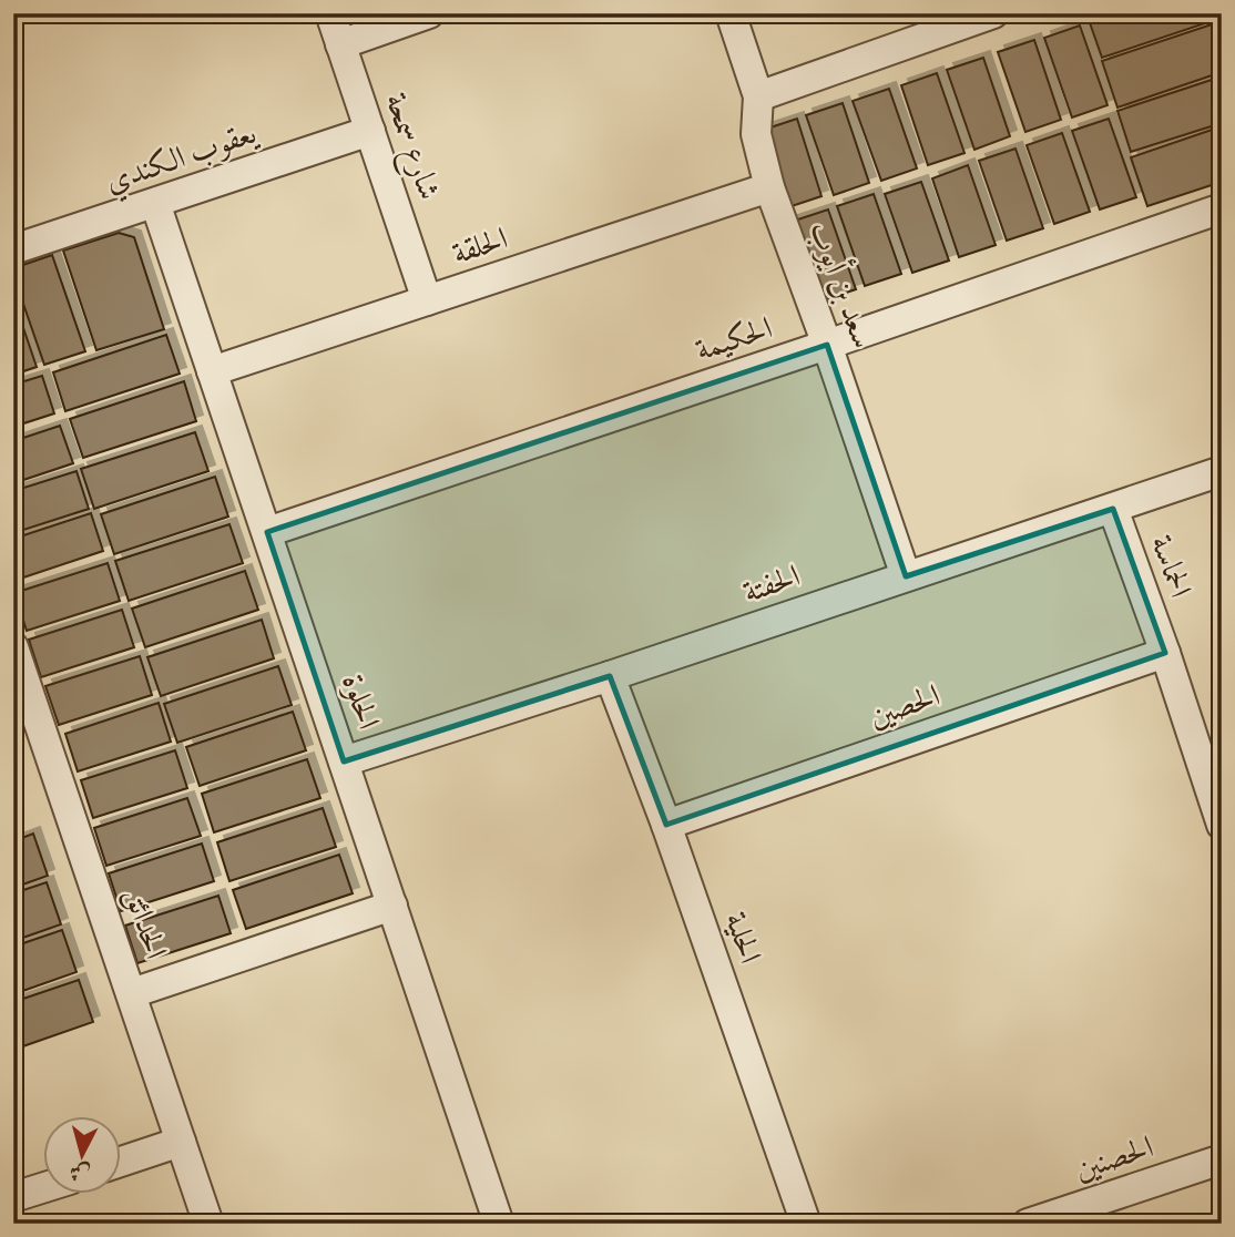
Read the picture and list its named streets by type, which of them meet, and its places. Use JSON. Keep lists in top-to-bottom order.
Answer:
{
  "streets": {
    "street": [
      "شارع سمحة",
      "يعقوب الكندي",
      "الحلقة",
      "سعد بن أيوب",
      "الحكيمة",
      "الحماسة",
      "الحفتة",
      "الحلوة",
      "الحصين",
      "الحدائق",
      "الحلية",
      "الحصنين"
    ]
  },
  "crossings": [
    ["شارع سمحة", "يعقوب الكندي"],
    ["شارع سمحة", "الحلقة"],
    ["يعقوب الكندي", "الحلوة"],
    ["الحلقة", "سعد بن أيوب"],
    ["الحلقة", "الحلوة"],
    ["سعد بن أيوب", "الحكيمة"],
    ["سعد بن أيوب", "الحفتة"],
    ["الحكيمة", "الحلوة"],
    ["الحماسة", "الحفتة"],
    ["الحماسة", "الحصين"],
    ["الحفتة", "الحلوة"],
    ["الحفتة", "الحلية"],
    ["الحصين", "الحلية"]
  ],
  "north": "bottom"
}
